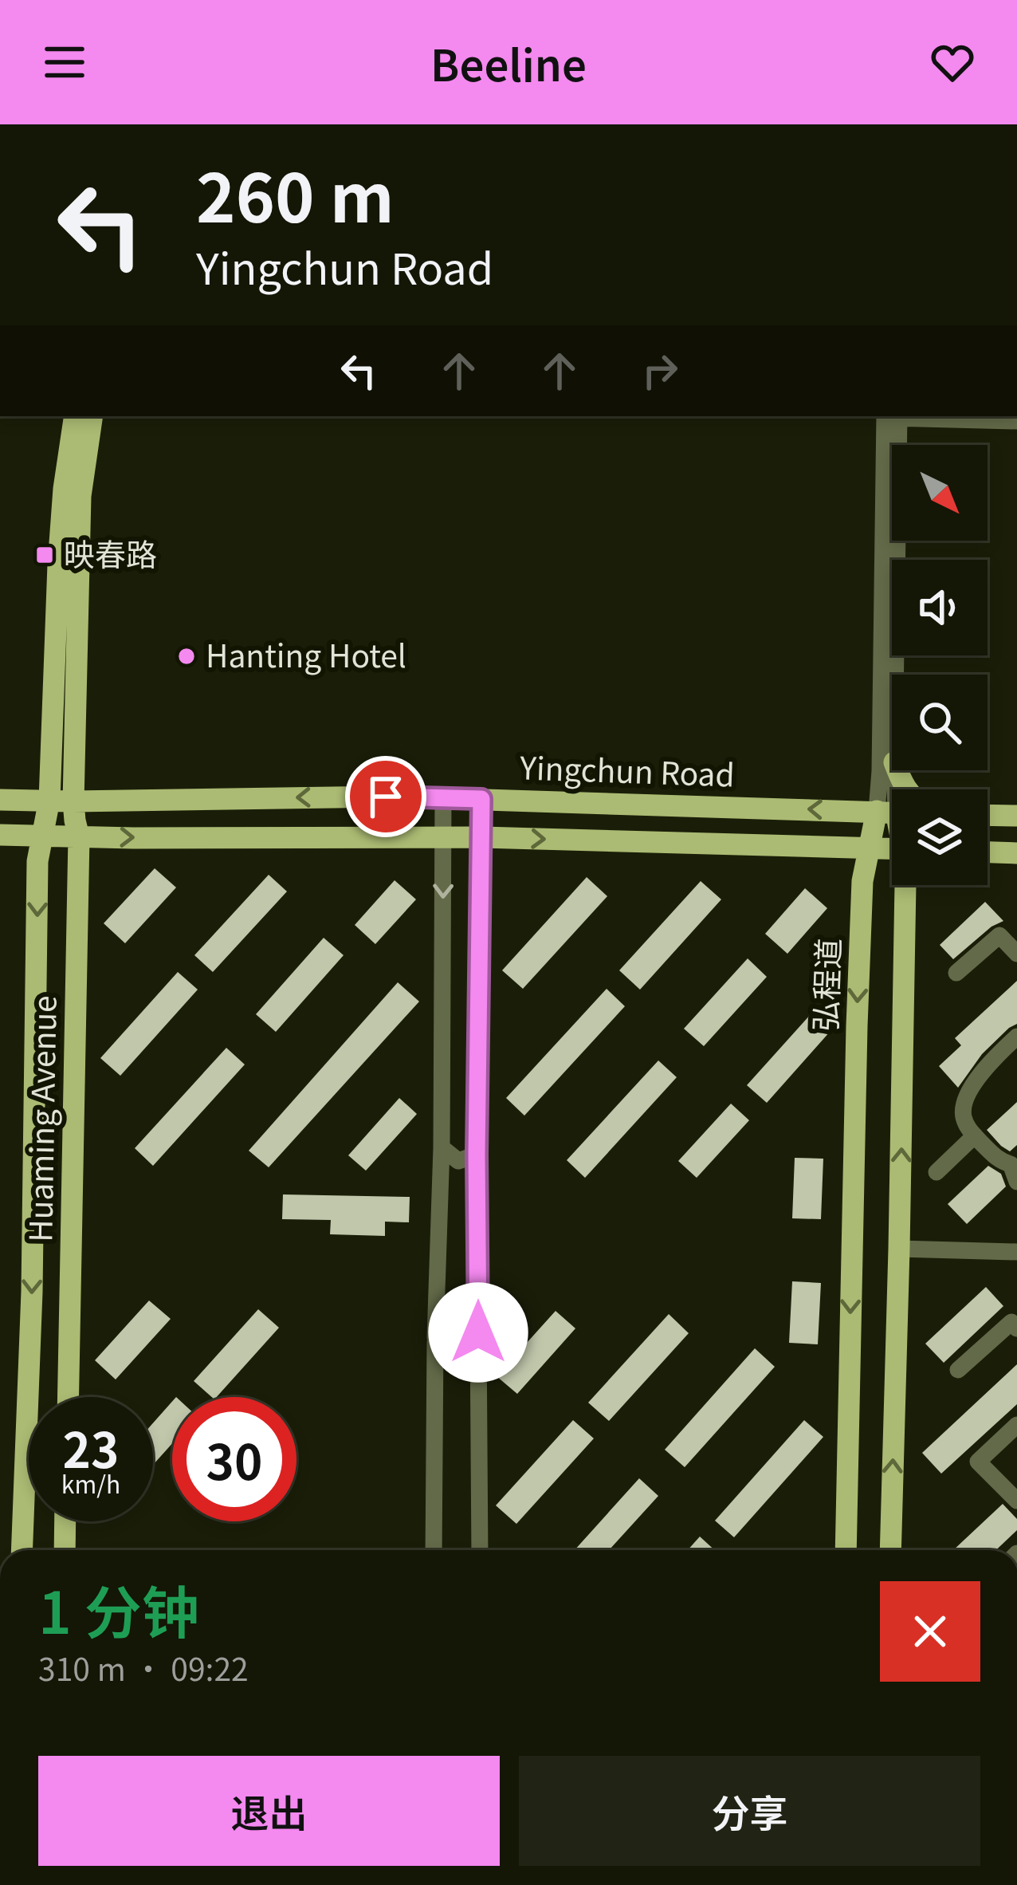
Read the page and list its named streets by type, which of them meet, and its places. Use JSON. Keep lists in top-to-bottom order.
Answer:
{
  "streets": {
    "main road": ["Yingchun Road", "弘程道", "Huaming Avenue"]
  },
  "crossings": [
    ["Yingchun Road", "Huaming Avenue"]
  ],
  "places": {
    "transit": ["映春路"],
    "other": ["Hanting Hotel"]
  },
  "north": "bottom right",
  "page": {
    "header": "Beeline",
    "turn": ["260 m", "Yingchun Road"],
    "speed": "23 km/h",
    "limit": "30",
    "heading": ["1 分钟", "310 m · 09:22"],
    "buttons": ["退出", "分享"]
  }
}
